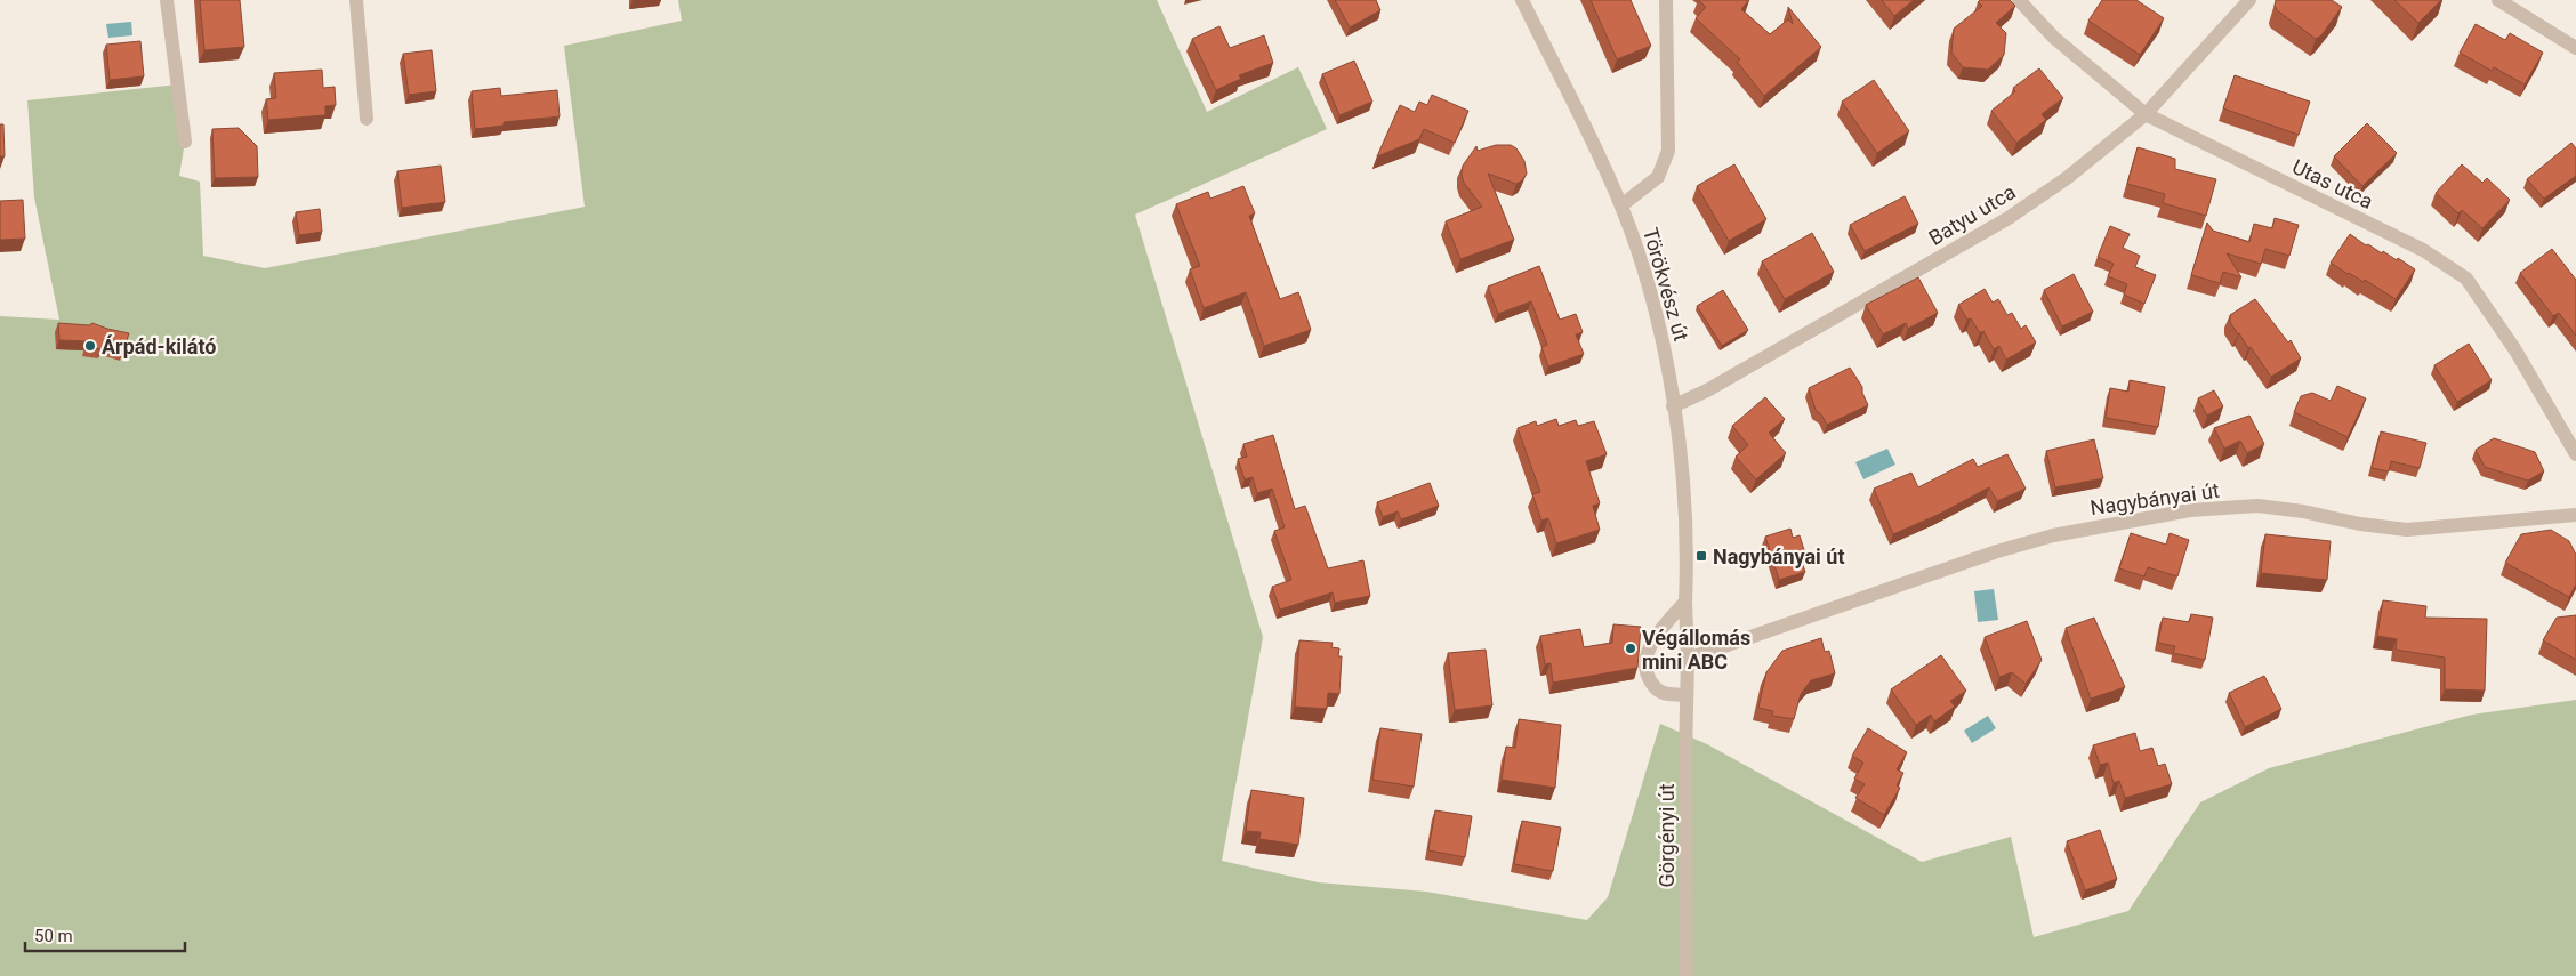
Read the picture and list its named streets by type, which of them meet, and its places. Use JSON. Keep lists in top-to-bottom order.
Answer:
{
  "streets": {
    "street": [
      "Utas utca",
      "Batyu utca",
      "Törökvész út",
      "Nagybányai út",
      "Görgényi út"
    ]
  },
  "crossings": [
    ["Utas utca", "Batyu utca"],
    ["Batyu utca", "Törökvész út"],
    ["Törökvész út", "Nagybányai út"],
    ["Törökvész út", "Görgényi út"]
  ],
  "places": {
    "other": ["Árpád-kilátó", "Végállomás mini ABC"],
    "transit": ["Nagybányai út"]
  },
  "scale_bar": "50 m"
}
